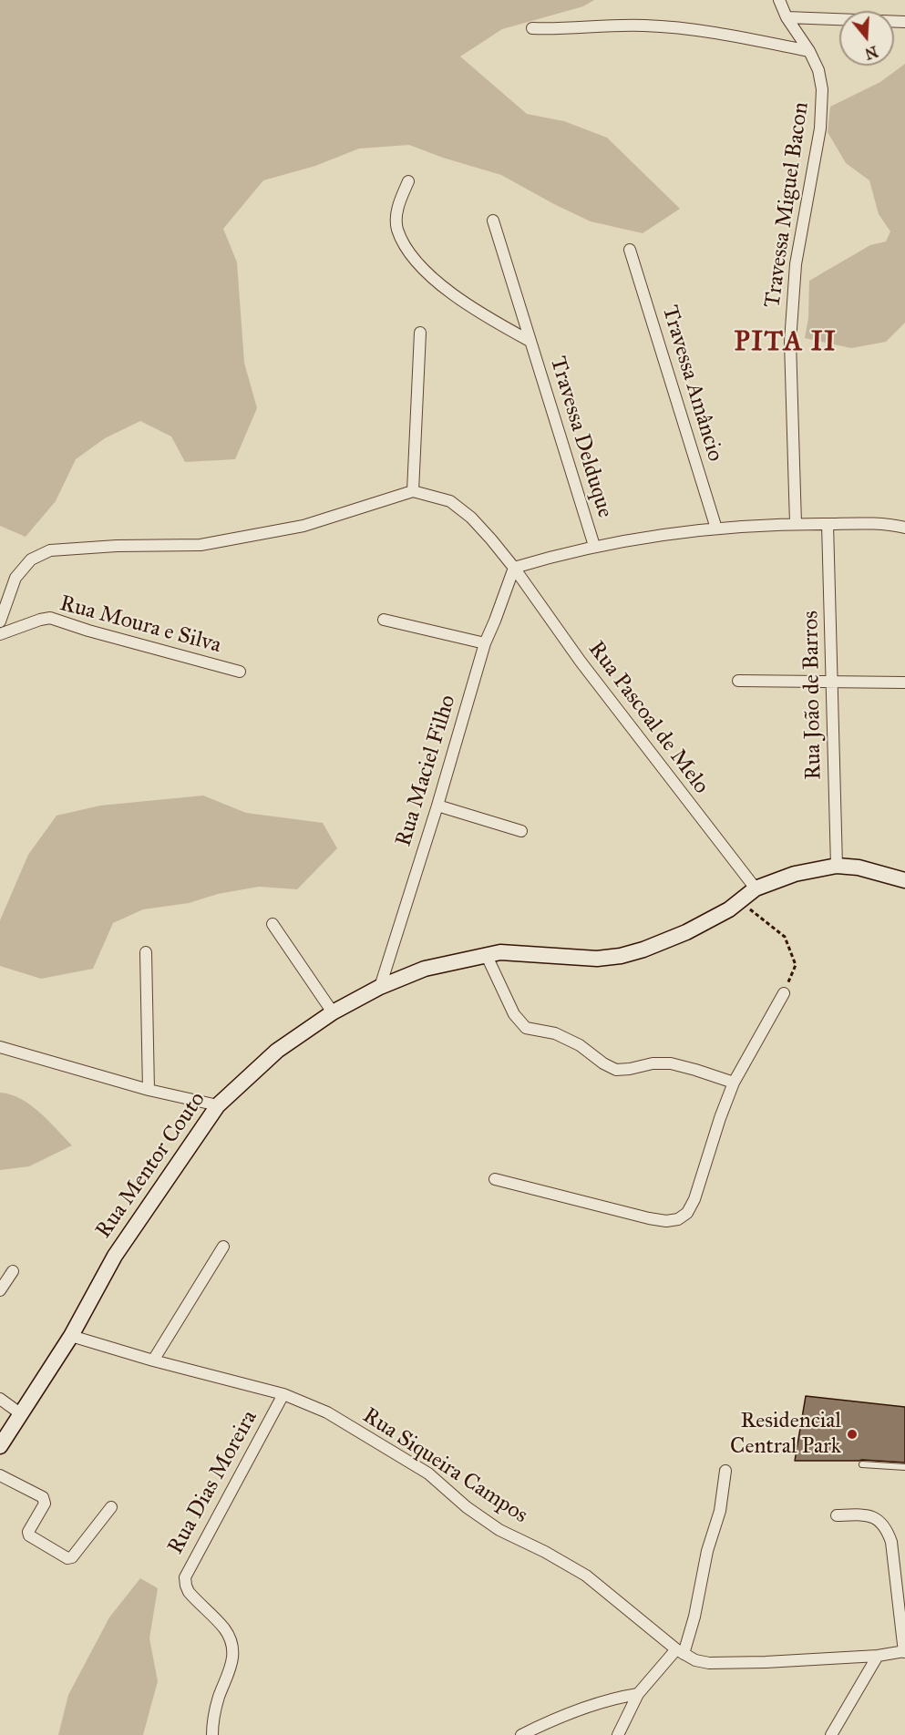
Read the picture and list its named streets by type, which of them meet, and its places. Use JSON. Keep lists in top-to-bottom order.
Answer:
{
  "streets": {
    "street": [
      "Travessa Miguel Bacon",
      "Travessa Amâncio",
      "Travessa Delduque",
      "Rua Moura e Silva",
      "Rua João de Barros",
      "Rua Pascoal de Melo",
      "Rua Maciel Filho",
      "Rua Mentor Couto",
      "Rua Siqueira Campos",
      "Rua Dias Moreira"
    ]
  },
  "crossings": [
    ["Rua João de Barros", "Rua Mentor Couto"],
    ["Rua Pascoal de Melo", "Rua Maciel Filho"],
    ["Rua Pascoal de Melo", "Rua Mentor Couto"],
    ["Rua Maciel Filho", "Rua Mentor Couto"],
    ["Rua Mentor Couto", "Rua Siqueira Campos"],
    ["Rua Siqueira Campos", "Rua Dias Moreira"]
  ],
  "districts": ["PITA II"],
  "places": ["Residencial Central Park"],
  "north": "bottom"
}
